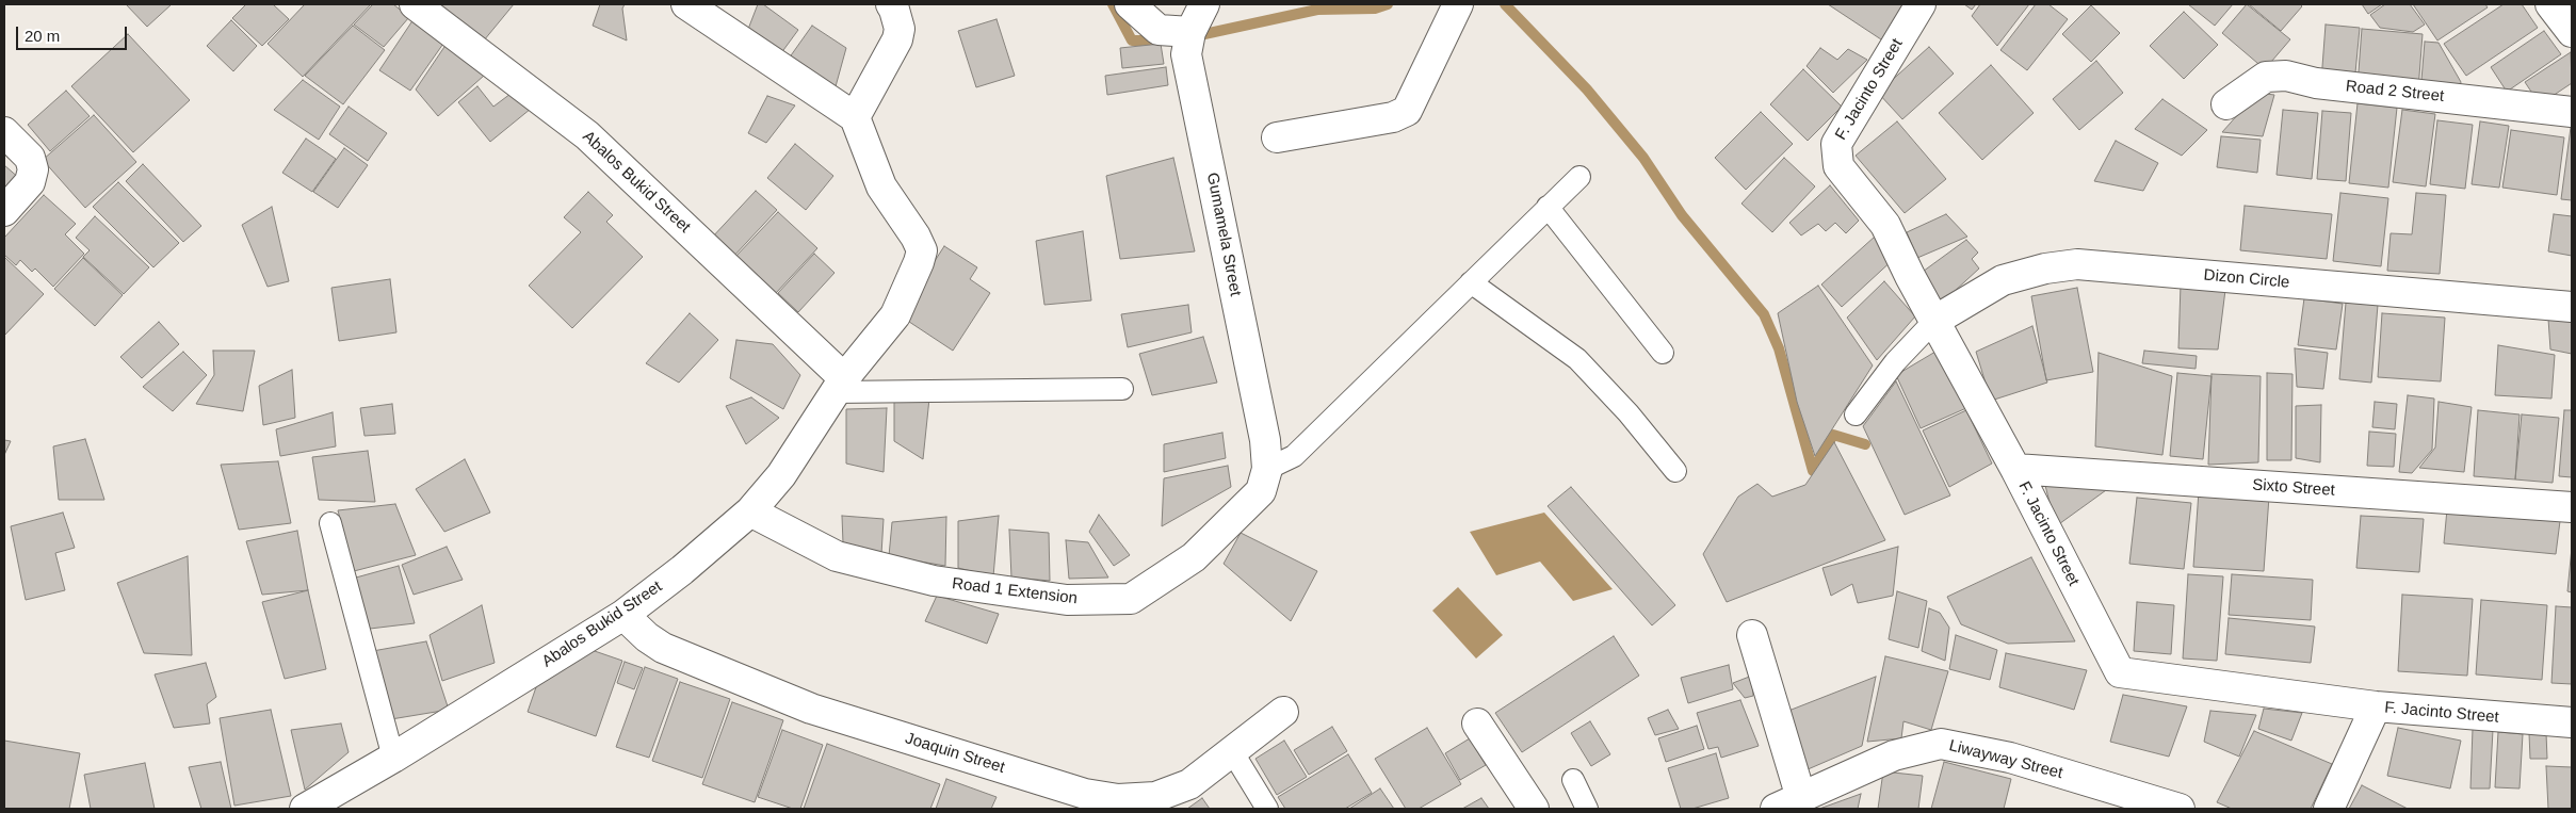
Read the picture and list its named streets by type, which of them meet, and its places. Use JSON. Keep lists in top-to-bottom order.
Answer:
{
  "streets": {
    "street": [
      "F. Jacinto Street",
      "Road 2 Street",
      "Abalos Bukid Street",
      "Gumamela Street",
      "Dizon Circle",
      "Sixto Street",
      "Road 1 Extension",
      "Joaquin Street",
      "Liwayway Street"
    ]
  },
  "crossings": [
    ["F. Jacinto Street", "Dizon Circle"],
    ["F. Jacinto Street", "Sixto Street"],
    ["Abalos Bukid Street", "Road 1 Extension"],
    ["Abalos Bukid Street", "Joaquin Street"],
    ["Gumamela Street", "Road 1 Extension"]
  ],
  "scale_bar": "20 m"
}
